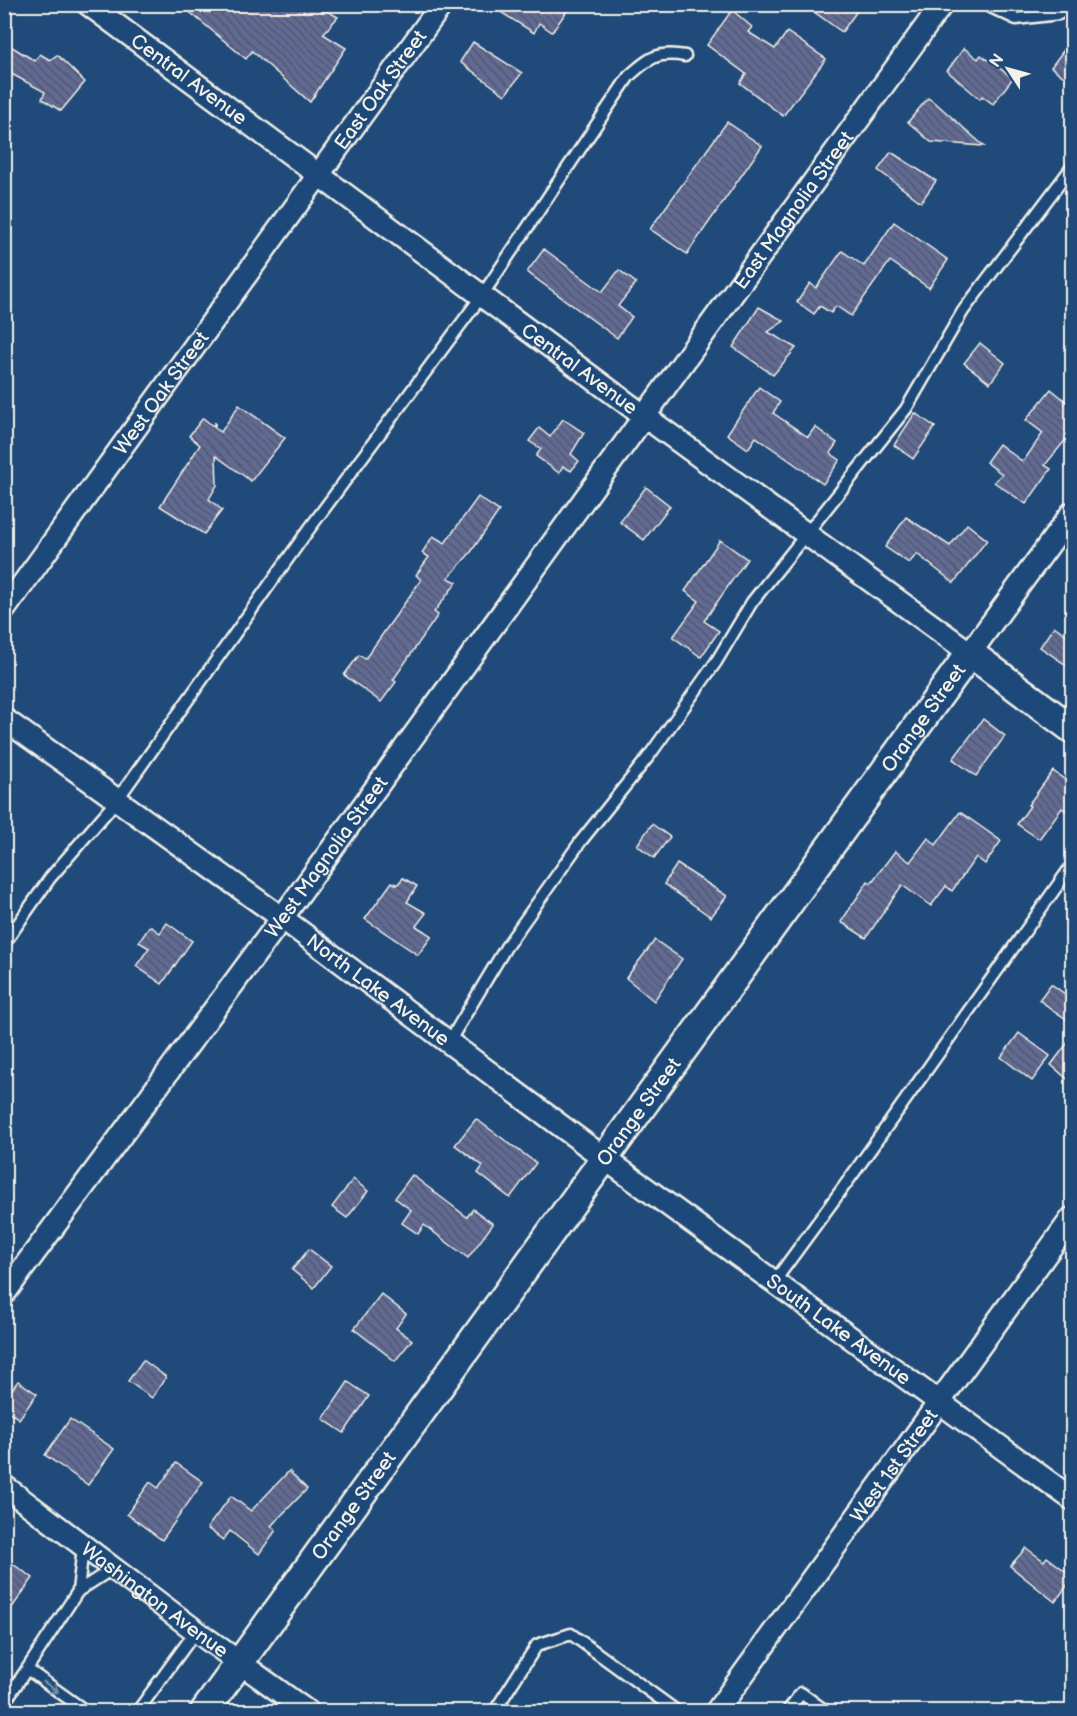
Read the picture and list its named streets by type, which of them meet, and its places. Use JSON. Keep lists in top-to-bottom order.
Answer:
{
  "streets": {
    "street": [
      "Central Avenue",
      "East Oak Street",
      "East Magnolia Street",
      "West Oak Street",
      "Orange Street",
      "West Magnolia Street",
      "North Lake Avenue",
      "South Lake Avenue",
      "West 1st Street",
      "Washington Avenue"
    ]
  },
  "crossings": [
    ["Central Avenue", "East Oak Street"],
    ["Central Avenue", "East Magnolia Street"],
    ["Central Avenue", "West Oak Street"],
    ["Central Avenue", "Orange Street"],
    ["Central Avenue", "West Magnolia Street"],
    ["East Oak Street", "West Oak Street"],
    ["East Magnolia Street", "West Magnolia Street"],
    ["Orange Street", "North Lake Avenue"],
    ["Orange Street", "South Lake Avenue"],
    ["Orange Street", "Washington Avenue"],
    ["West Magnolia Street", "North Lake Avenue"],
    ["North Lake Avenue", "South Lake Avenue"],
    ["South Lake Avenue", "West 1st Street"]
  ],
  "north": "top left"
}
